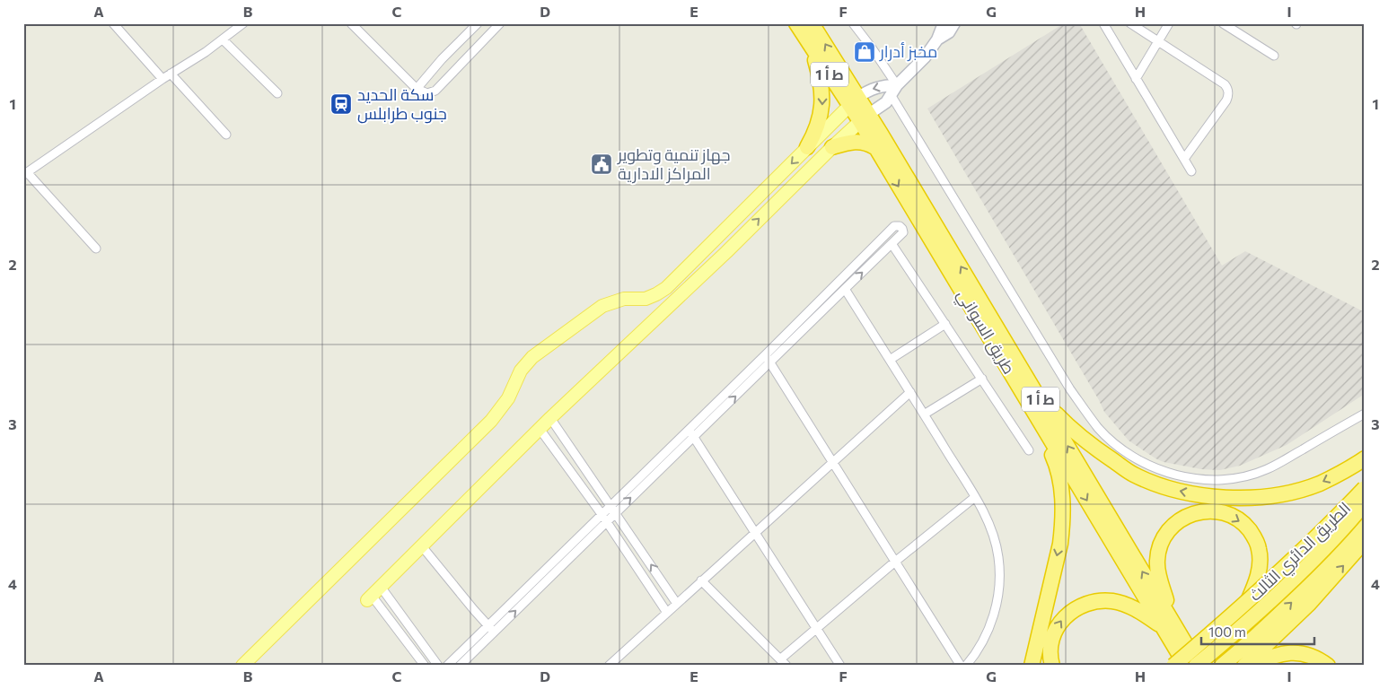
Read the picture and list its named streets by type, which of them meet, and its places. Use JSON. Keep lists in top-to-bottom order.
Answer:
{
  "streets": {
    "highway": ["ط أ 1", "طريق السواني", "الطريق الدائري الثالث"]
  },
  "crossings": [
    ["طريق السواني", "الطريق الدائري الثالث"]
  ],
  "places": {
    "shop": ["مخبز أدرار"],
    "station": ["سكة الحديد جنوب طرابلس"],
    "public building": ["جهاز تنمية وتطوير المراكز الادارية"]
  },
  "scale_bar": "100 m",
  "grid": {
    "columns": [
      "A",
      "B",
      "C",
      "D",
      "E",
      "F",
      "G",
      "H",
      "I"
    ],
    "rows": [
      "1",
      "2",
      "3",
      "4"
    ]
  }
}
